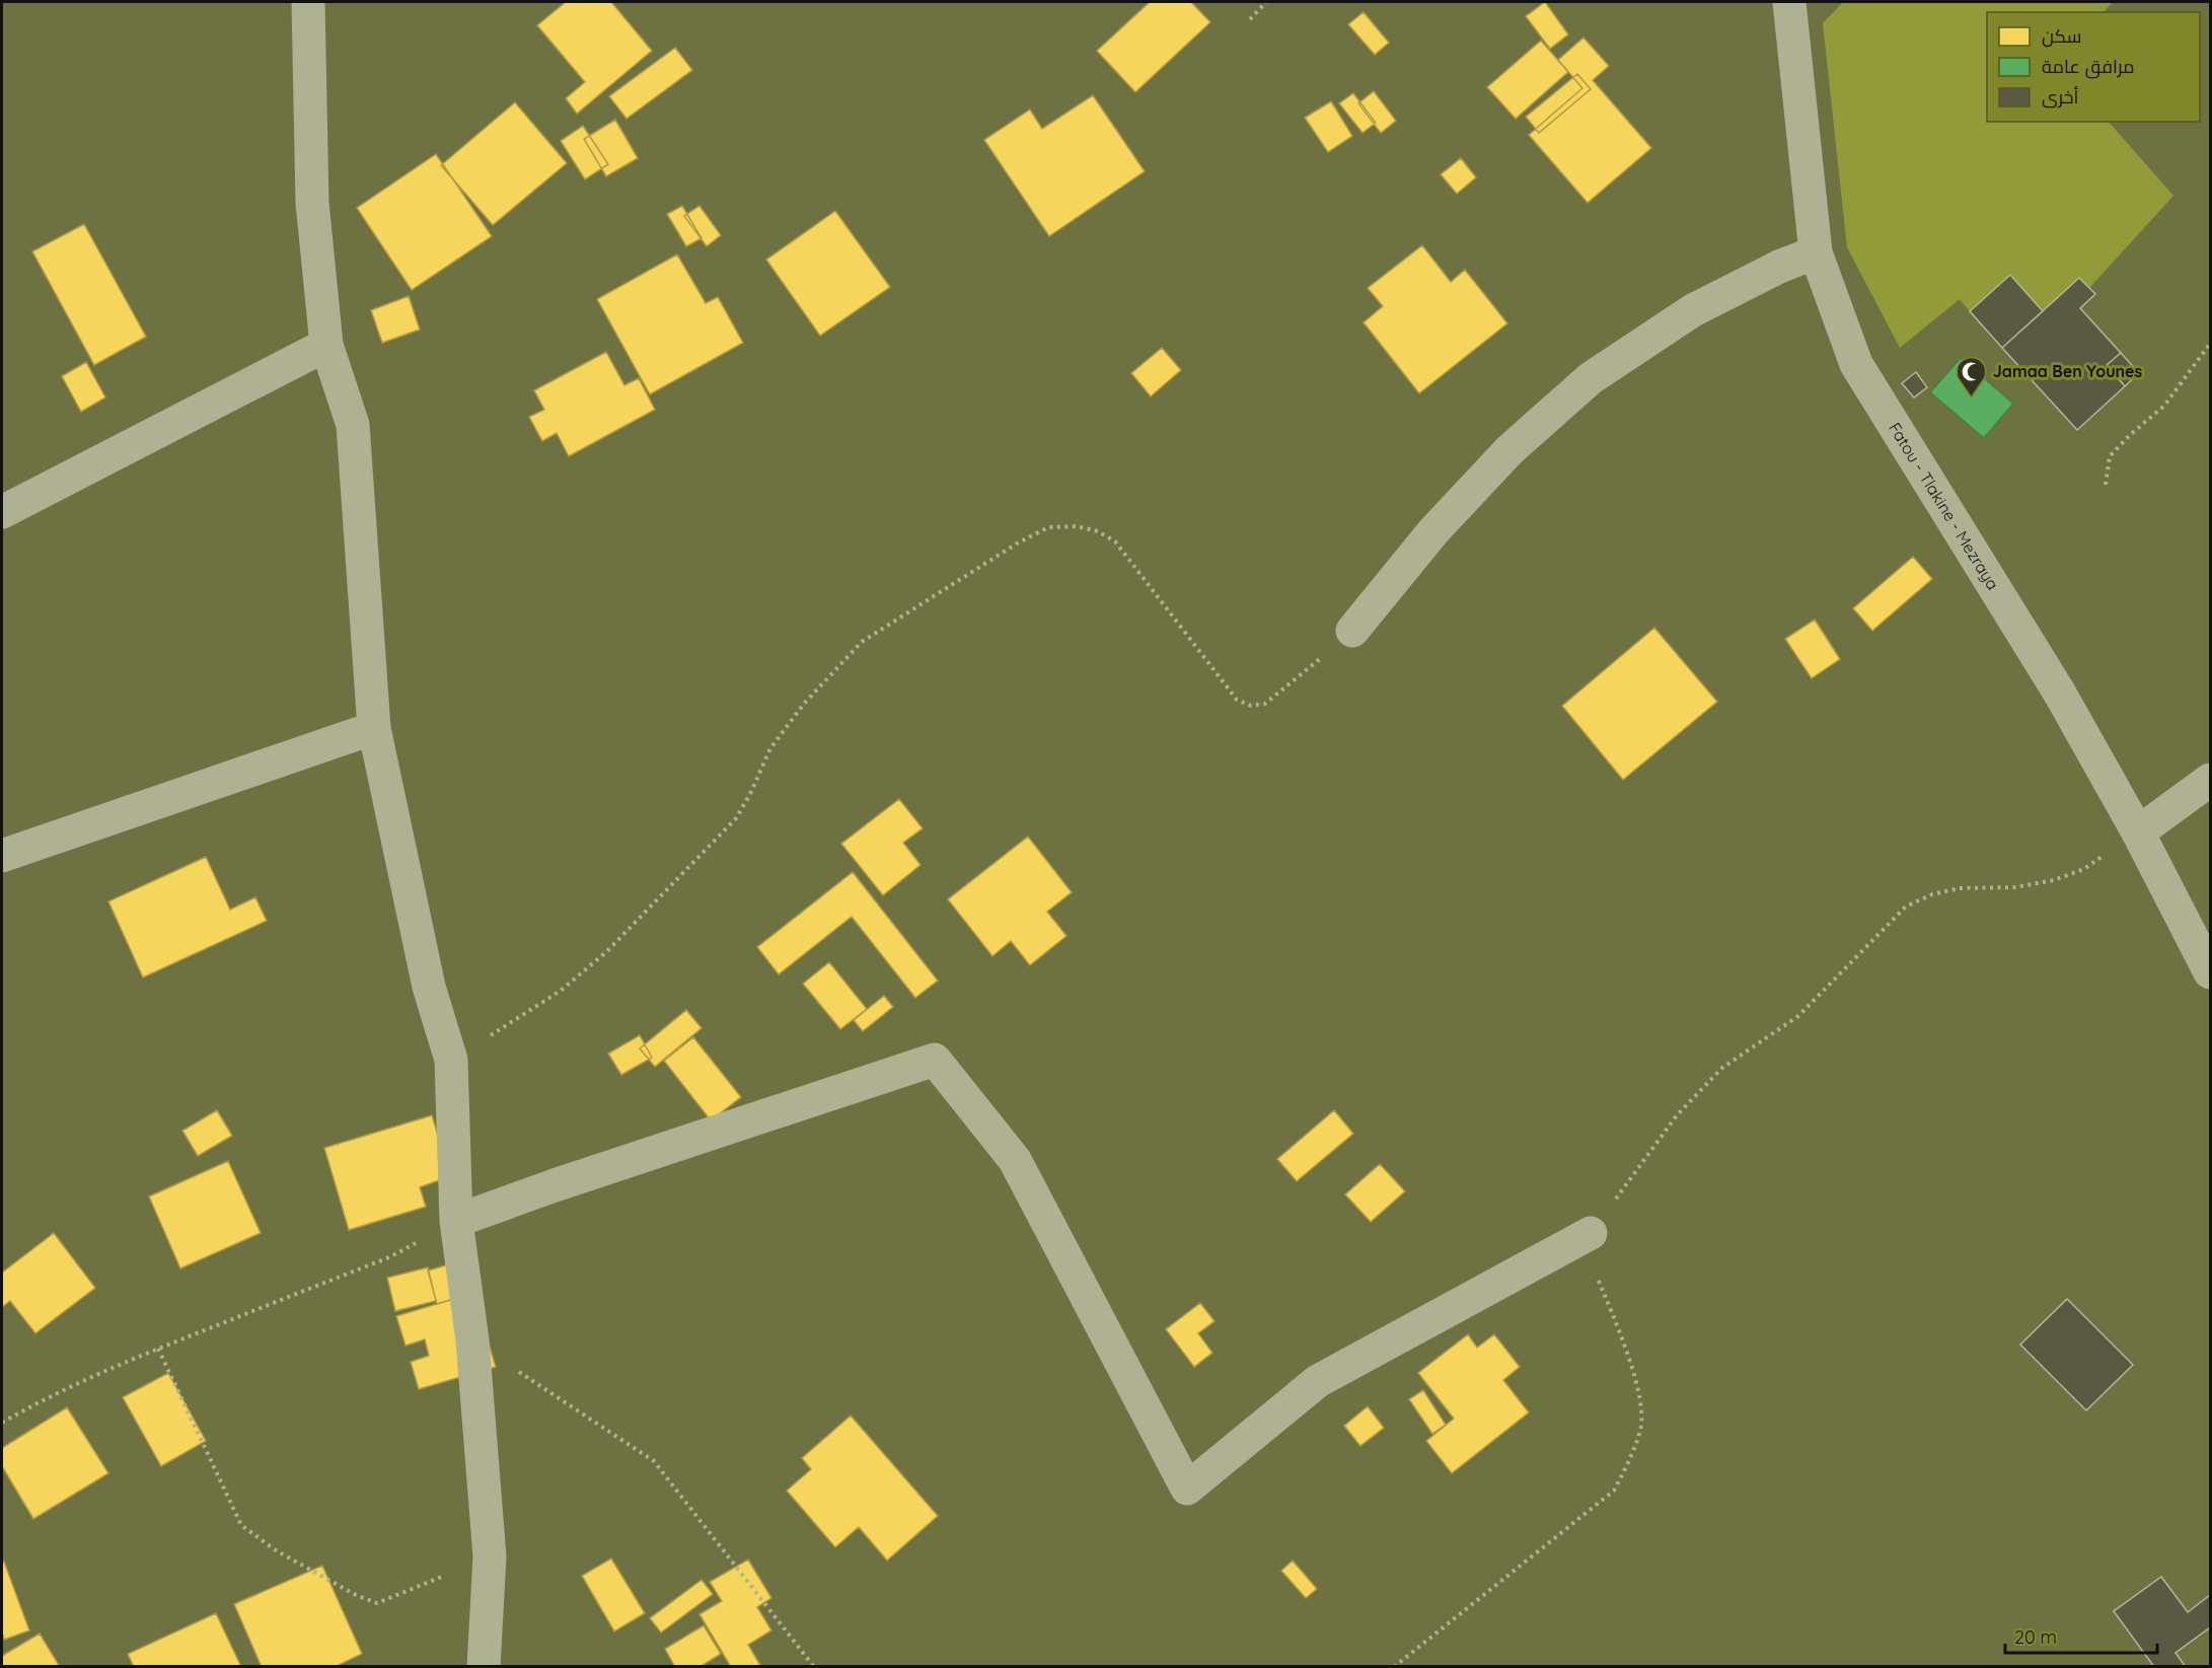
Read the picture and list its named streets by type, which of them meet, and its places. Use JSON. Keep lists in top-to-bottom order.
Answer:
{
  "streets": {
    "street": ["Fatou - Tlakine - Mezraya"]
  },
  "places": {
    "mosque": ["Jamaa Ben Younes"]
  },
  "legend": ["سكن", "مرافق عامة", "أخرى"],
  "scale_bar": "20 m"
}
